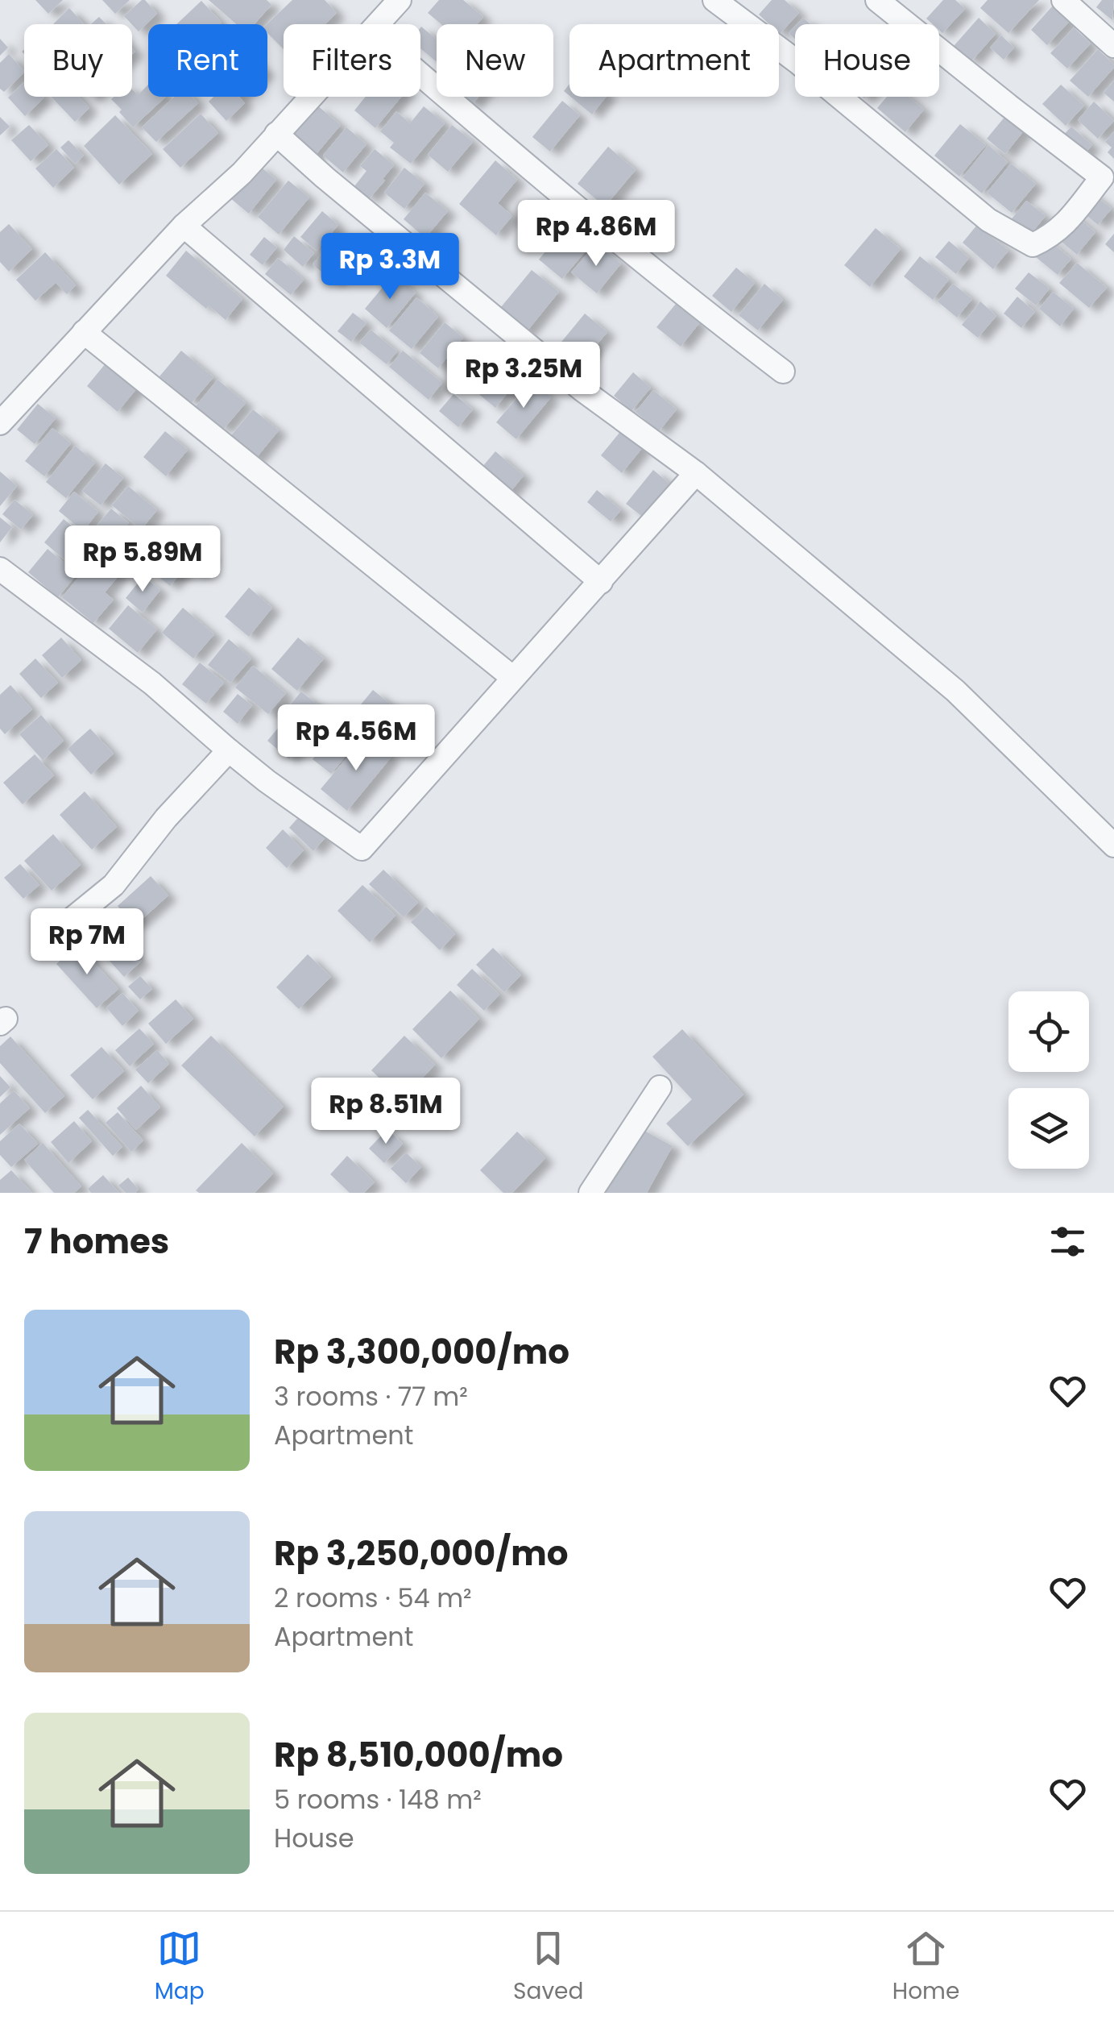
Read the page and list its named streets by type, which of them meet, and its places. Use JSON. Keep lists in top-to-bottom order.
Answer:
{
  "page": {
    "chip": [
      "Buy",
      "Rent",
      "Filters",
      "New",
      "Apartment",
      "House"
    ],
    "price": [
      "Rp 4.86M",
      "Rp 3.3M",
      "Rp 3.25M",
      "Rp 5.89M",
      "Rp 4.56M",
      "Rp 7M",
      "Rp 8.51M"
    ],
    "heading": "7 homes",
    "list": [
      {
        "name": "Rp 3,300,000/mo",
        "note": "3 rooms · 77 m² · Apartment"
      },
      {
        "name": "Rp 3,250,000/mo",
        "note": "2 rooms · 54 m² · Apartment"
      },
      {
        "name": "Rp 8,510,000/mo",
        "note": "5 rooms · 148 m² · House"
      }
    ],
    "tabs": ["Map", "Saved", "Home"]
  }
}
